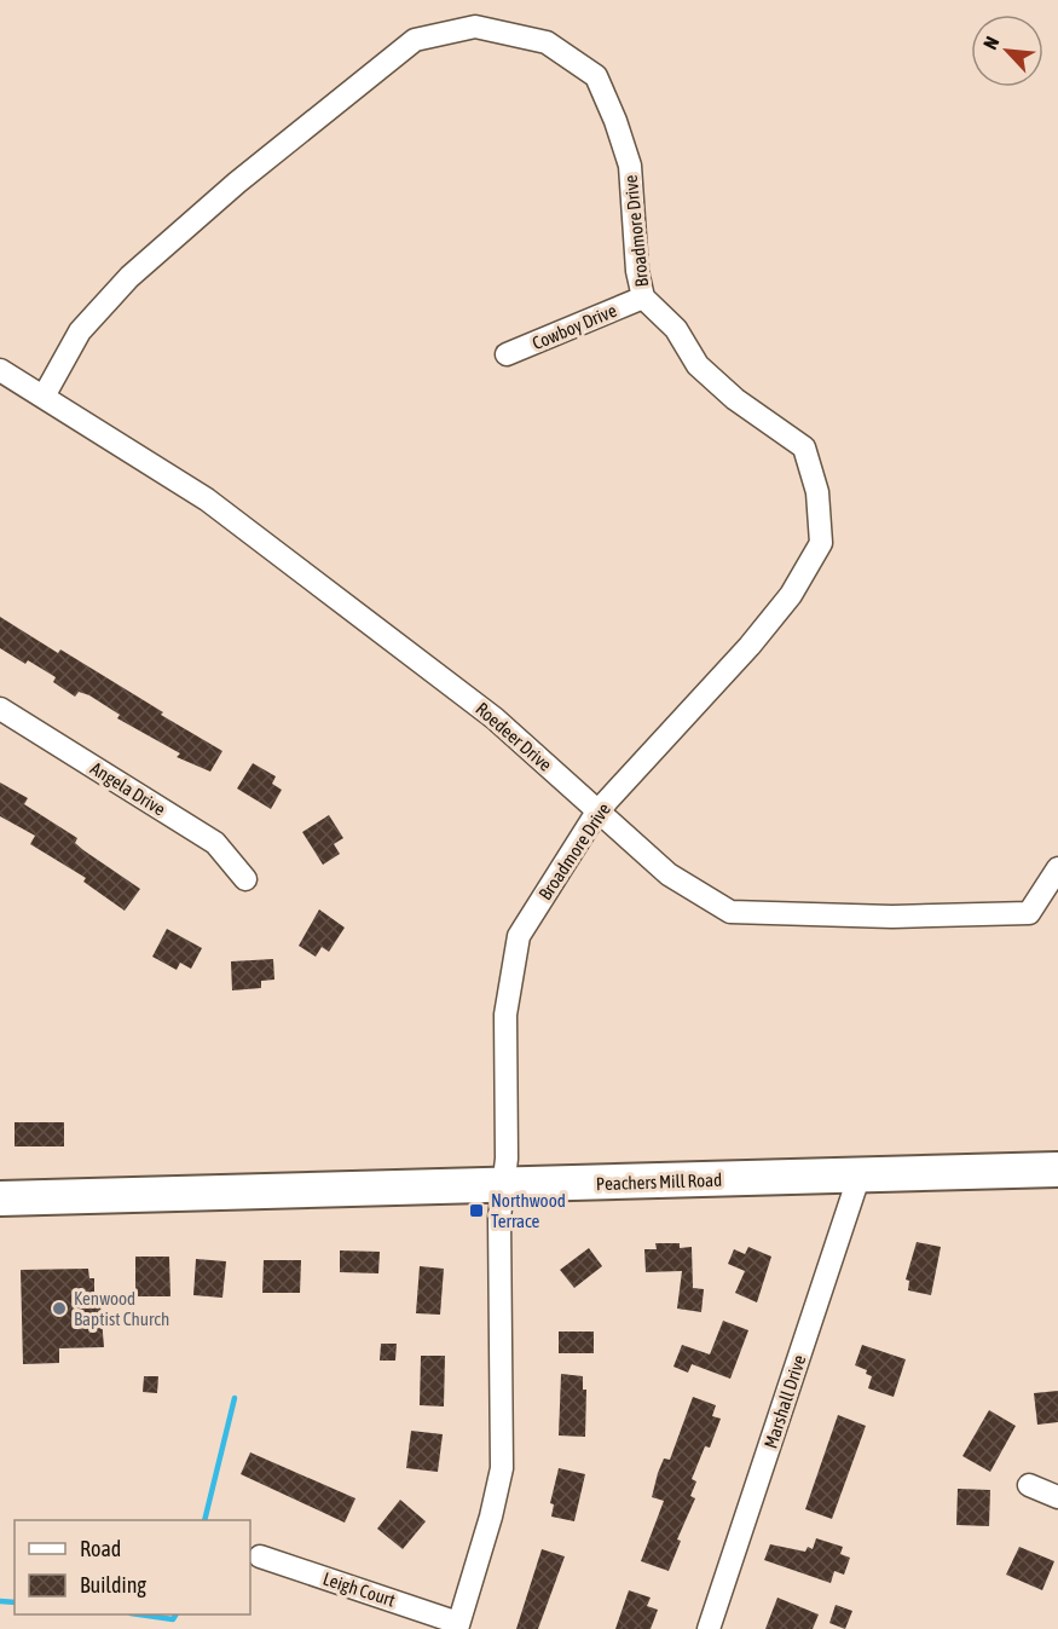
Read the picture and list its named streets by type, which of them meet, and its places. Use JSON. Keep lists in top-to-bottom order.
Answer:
{
  "streets": {
    "main road": ["Peachers Mill Road"],
    "street": [
      "Broadmore Drive",
      "Cowboy Drive",
      "Roedeer Drive",
      "Angela Drive",
      "Marshall Drive",
      "Leigh Court"
    ]
  },
  "crossings": [
    ["Broadmore Drive", "Cowboy Drive"],
    ["Broadmore Drive", "Roedeer Drive"],
    ["Broadmore Drive", "Peachers Mill Road"],
    ["Peachers Mill Road", "Marshall Drive"]
  ],
  "places": {
    "transit": ["Northwood Terrace"],
    "other": ["Kenwood Baptist Church"]
  },
  "legend": ["Road", "Building"],
  "north": "top left"
}
